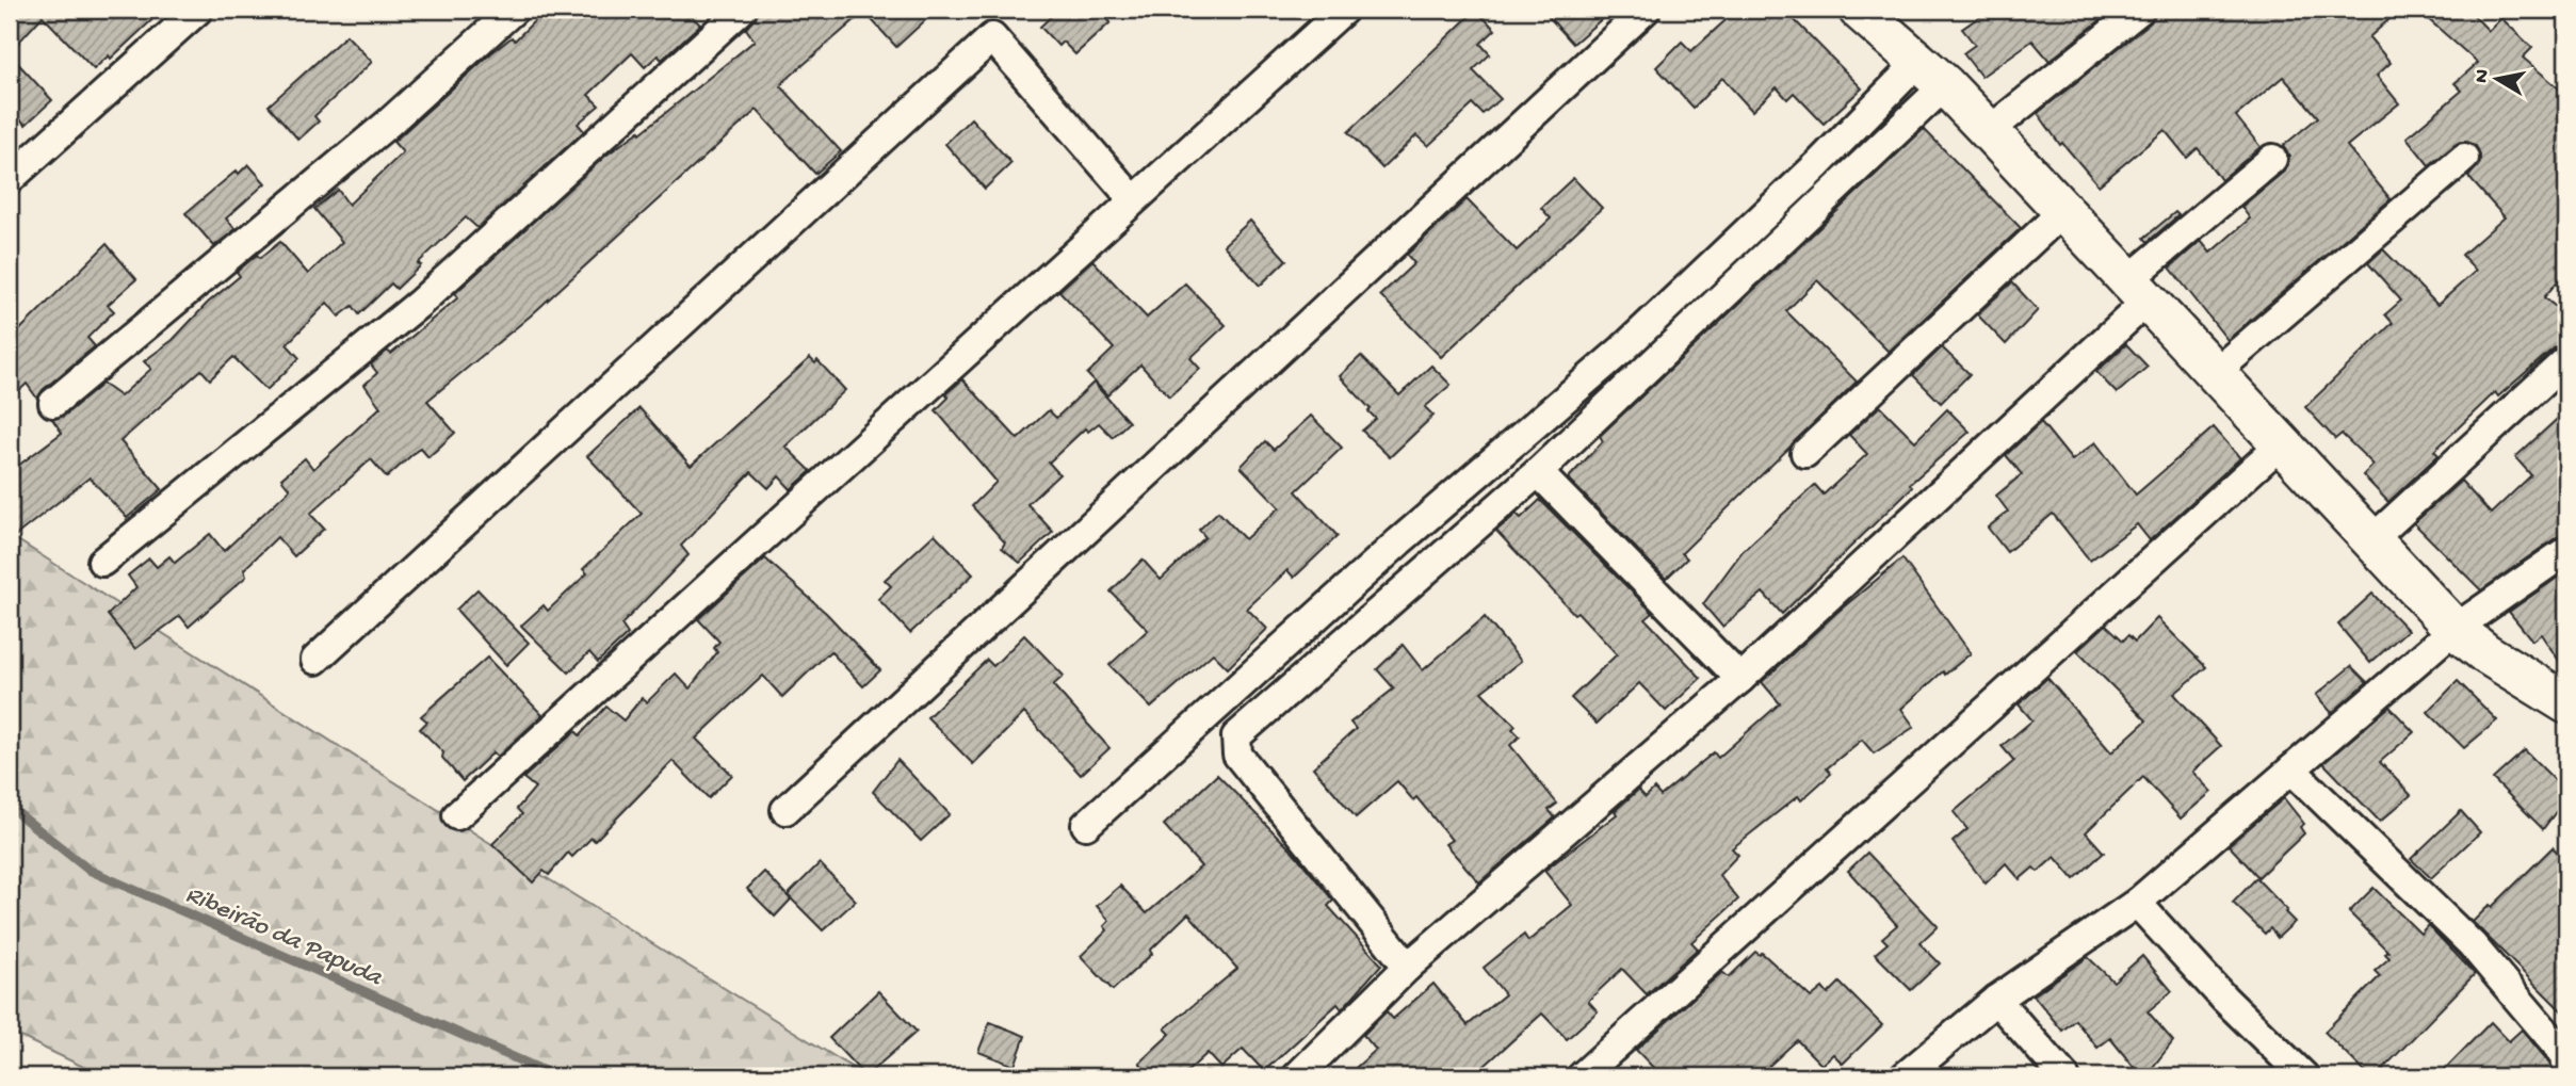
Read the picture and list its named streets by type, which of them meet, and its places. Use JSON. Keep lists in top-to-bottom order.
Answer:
{
  "water": ["Ribeirão da Papuda"],
  "north": "left"
}
